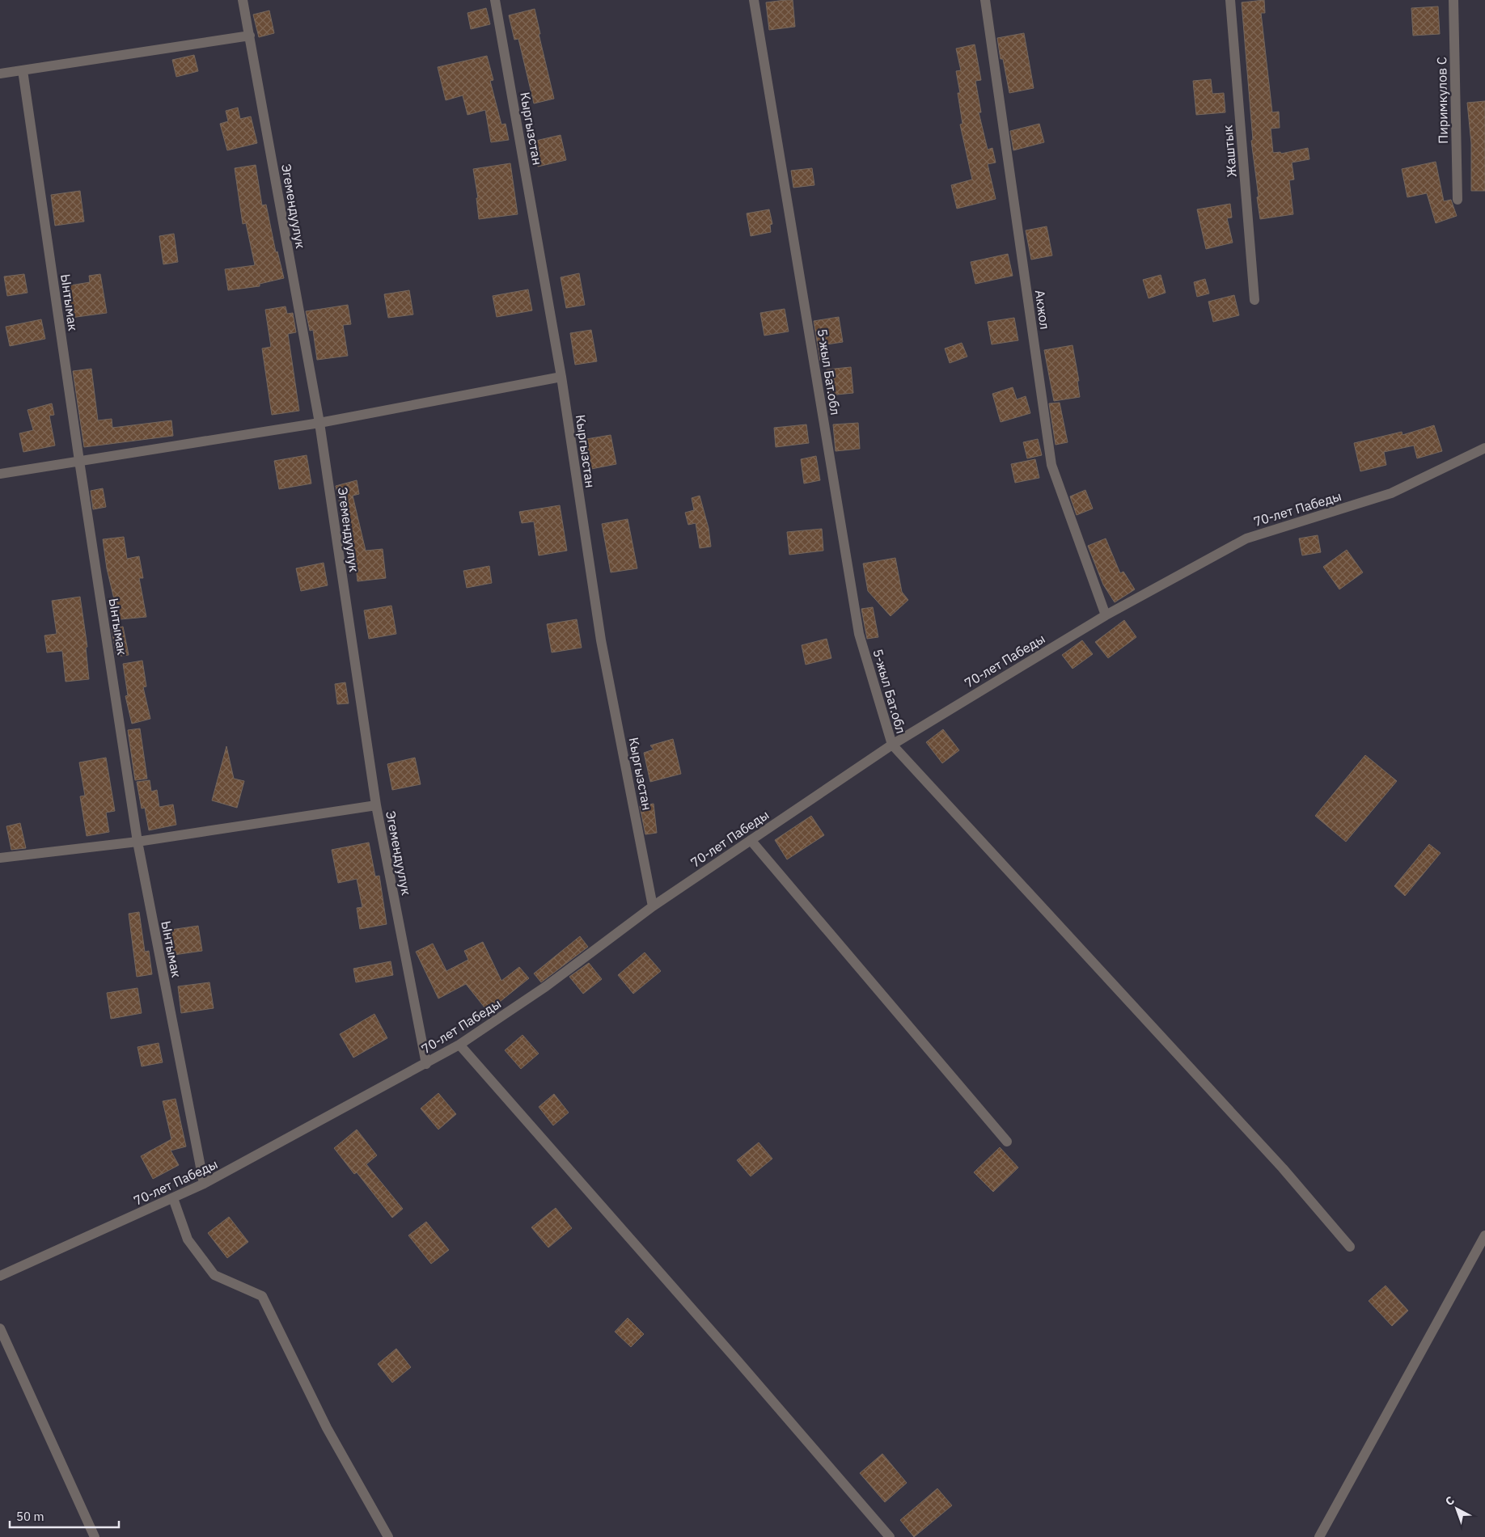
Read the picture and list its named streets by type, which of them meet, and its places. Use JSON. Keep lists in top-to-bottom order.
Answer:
{
  "streets": {
    "street": [
      "Пиримкулов С",
      "Кыргызстан",
      "Жаштык",
      "Эгемендуулук",
      "Ынтымак",
      "Акжол",
      "5-жыл Бат.обл",
      "70-лет Пабеды"
    ]
  },
  "crossings": [
    ["Кыргызстан", "70-лет Пабеды"],
    ["Эгемендуулук", "70-лет Пабеды"],
    ["Ынтымак", "70-лет Пабеды"],
    ["Акжол", "70-лет Пабеды"],
    ["5-жыл Бат.обл", "70-лет Пабеды"]
  ],
  "scale_bar": "50 m",
  "north": "top left"
}
